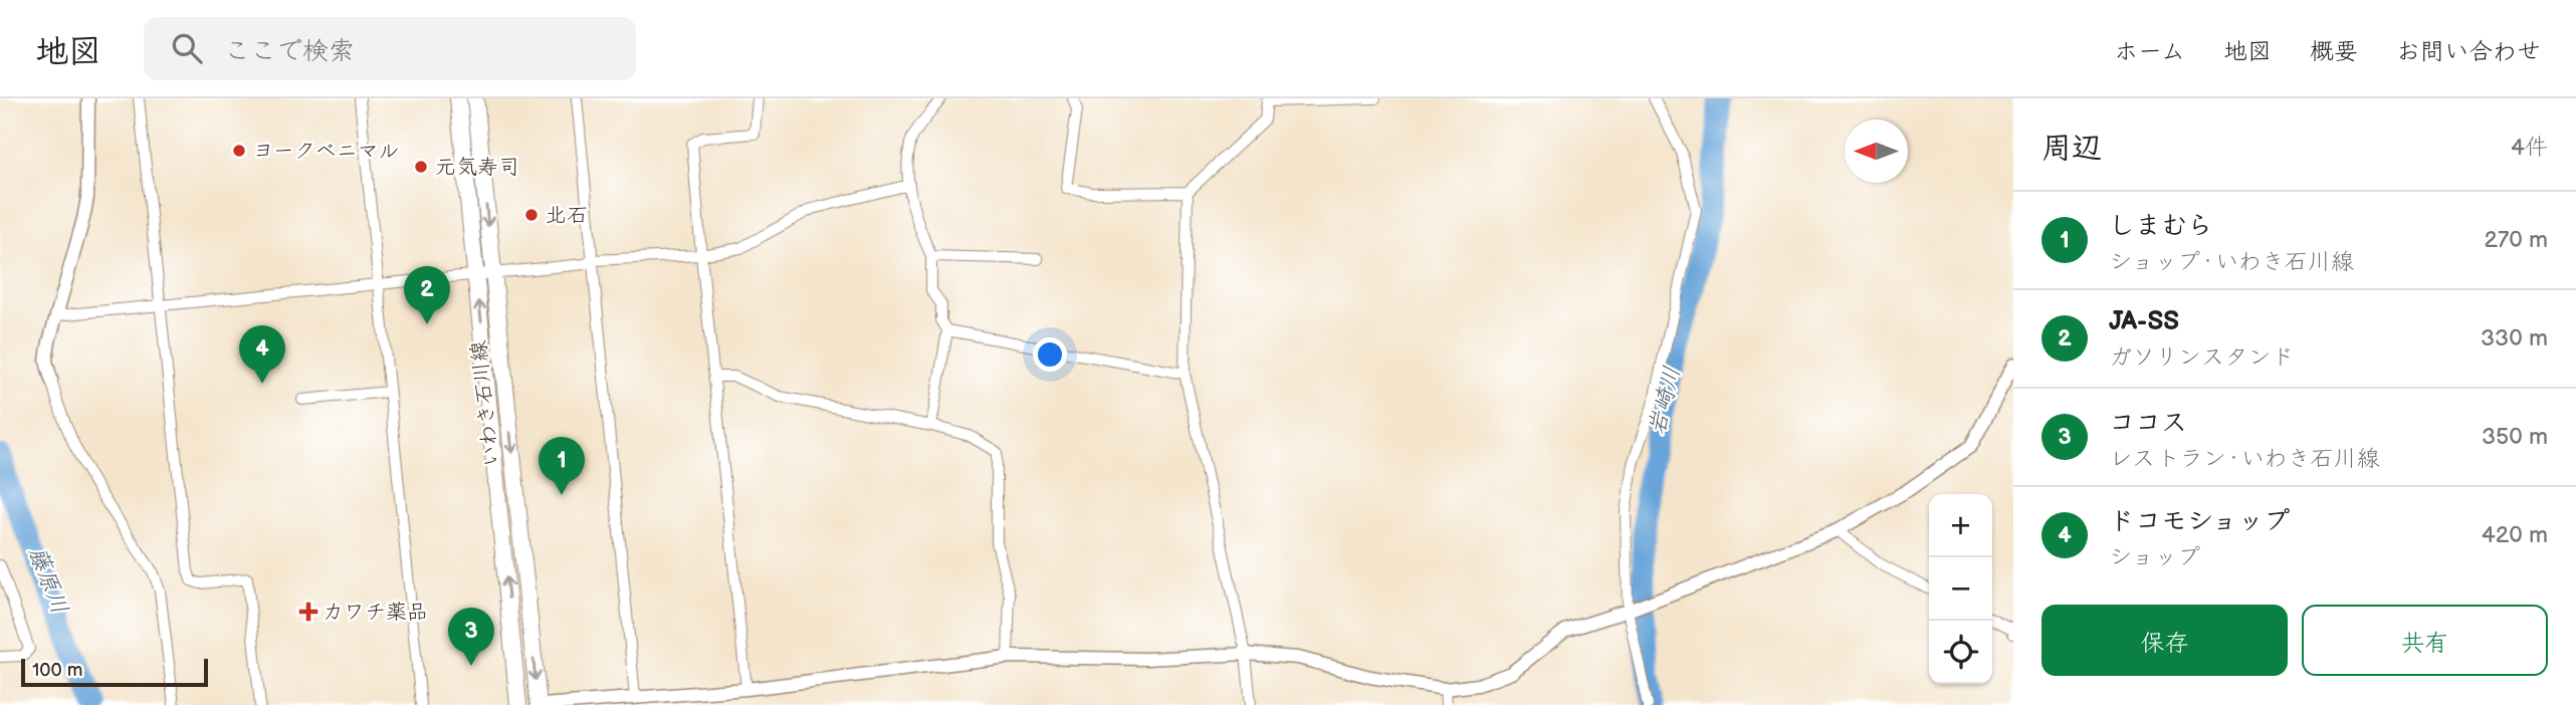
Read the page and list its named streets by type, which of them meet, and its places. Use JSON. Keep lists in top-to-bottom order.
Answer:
{
  "streets": {
    "main road": ["いわき石川線"]
  },
  "water": ["岩崎川", "藤原川"],
  "places": {
    "other": ["ヨークベニマル", "元気寿司", "北石"],
    "health": ["カワチ薬品"]
  },
  "scale_bar": "100 m",
  "north": "left",
  "page": {
    "header": "地図",
    "search": "ここで検索",
    "nav": [
      "ホーム",
      "地図",
      "概要",
      "お問い合わせ"
    ],
    "heading": ["周辺", "4件"],
    "list": [
      {
        "mark": "1",
        "name": "しまむら",
        "note": "ショップ · いわき石川線",
        "value": "270 m"
      },
      {
        "mark": "2",
        "name": "JA-SS",
        "note": "ガソリンスタンド",
        "value": "330 m"
      },
      {
        "mark": "3",
        "name": "ココス",
        "note": "レストラン · いわき石川線",
        "value": "350 m"
      },
      {
        "mark": "4",
        "name": "ドコモショップ",
        "note": "ショップ",
        "value": "420 m"
      }
    ],
    "pins": [
      "2",
      "4",
      "1",
      "3"
    ],
    "map_buttons": ["+", "−"],
    "buttons": ["保存", "共有"],
    "scale": "100 m"
  }
}
